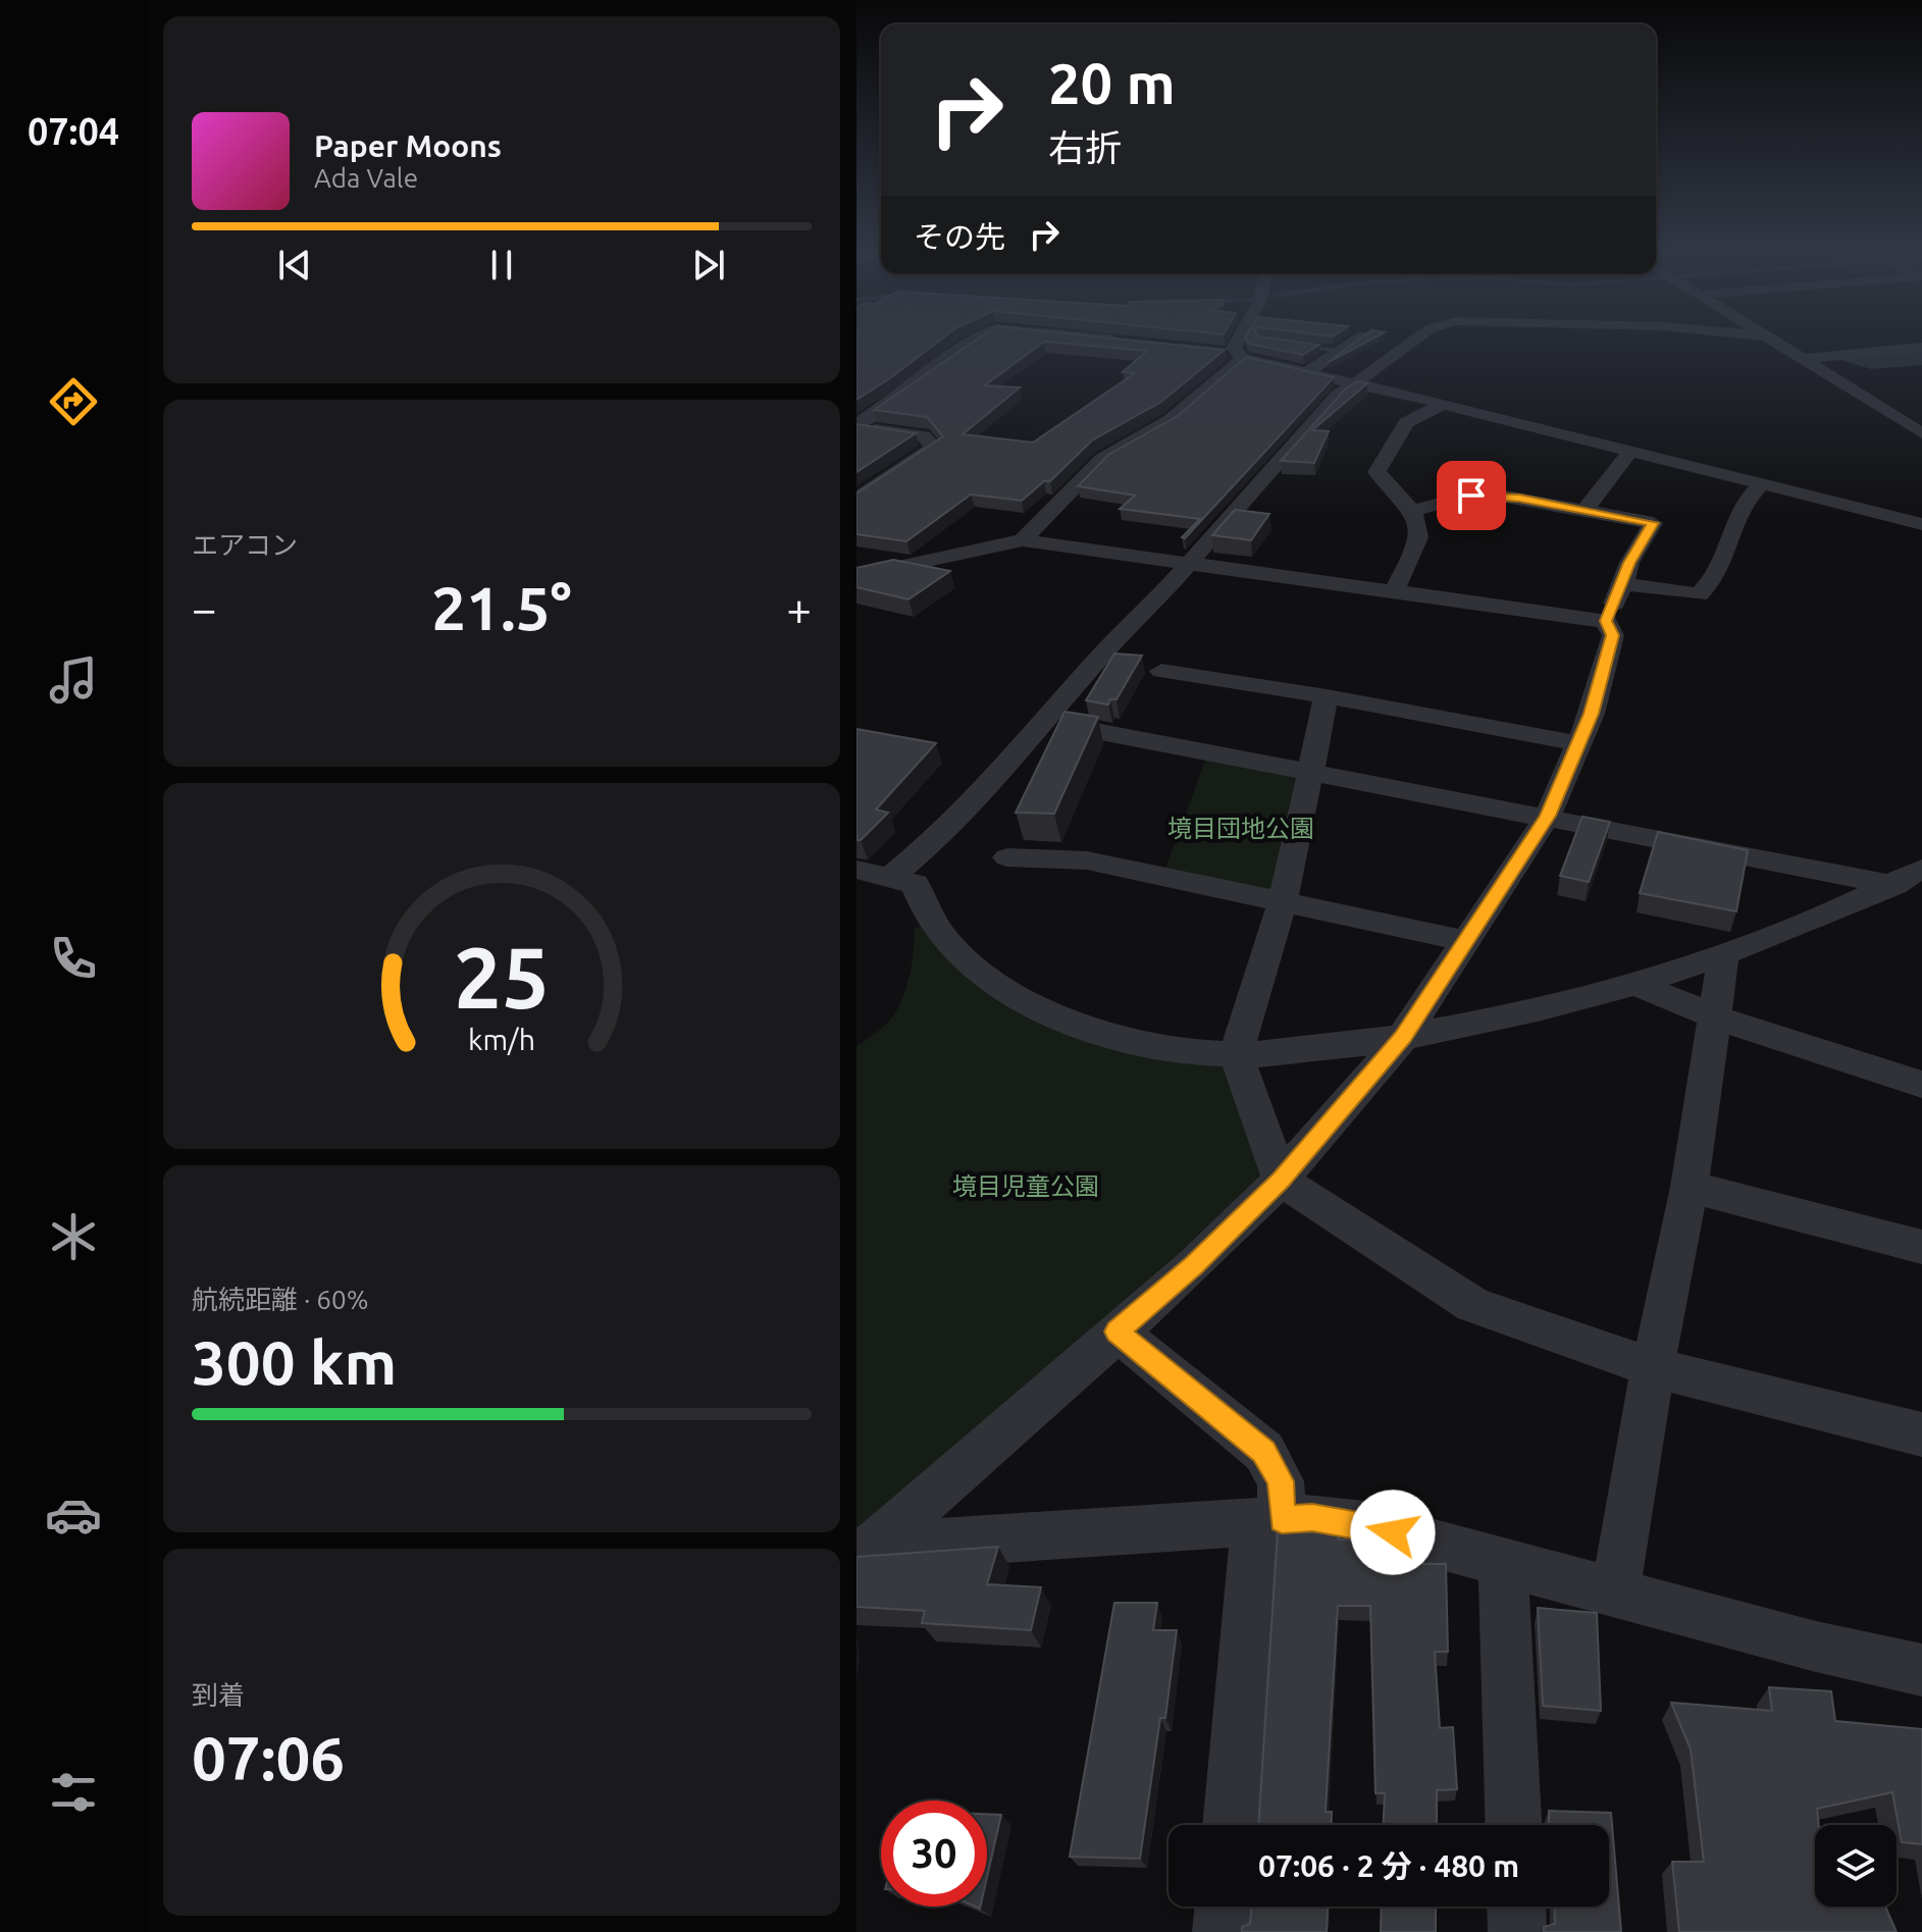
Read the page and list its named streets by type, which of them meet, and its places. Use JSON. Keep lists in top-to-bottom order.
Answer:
{
  "parks": ["境目団地公園", "境目児童公園"],
  "page": {
    "tabs": "07:04",
    "turn": ["20 m", "右折"],
    "song": ["Paper Moons", "Ada Vale"],
    "then": "その先",
    "tile": [
      "エアコン",
      ["航続距離 · 60%", "300 km"],
      ["到着", "07:06"]
    ],
    "heat": ["−", "21.5°", "+"],
    "limit": "30",
    "trip": "07:06 · 2 分 · 480 m",
    "gauge": ["25", "km/h"]
  }
}
